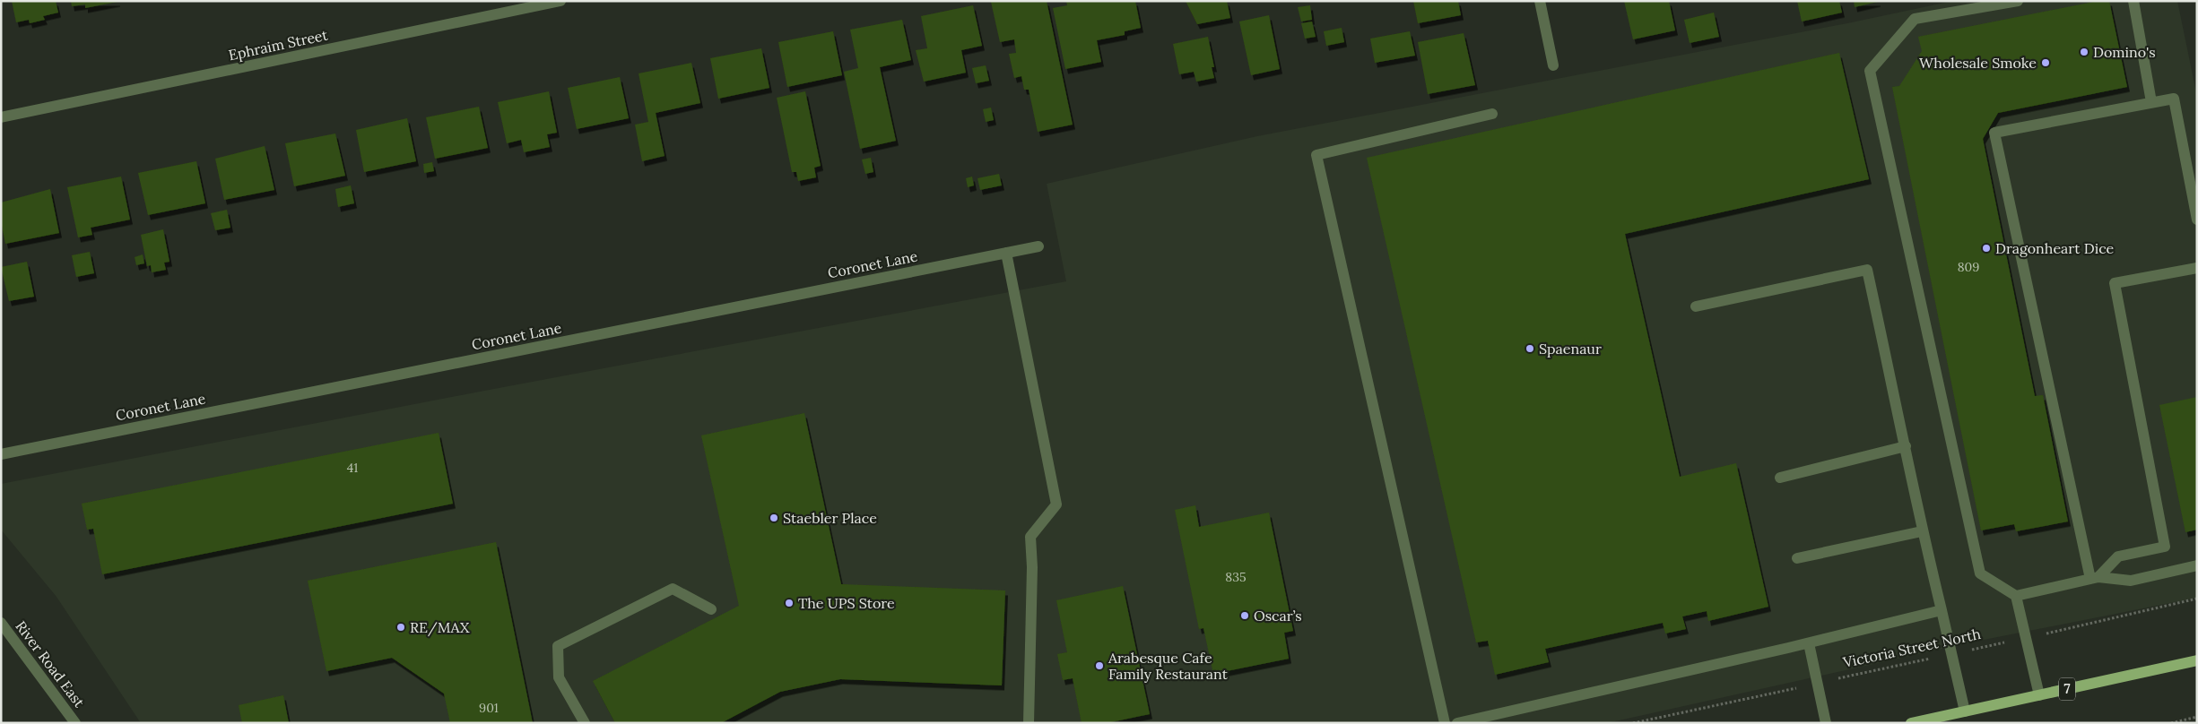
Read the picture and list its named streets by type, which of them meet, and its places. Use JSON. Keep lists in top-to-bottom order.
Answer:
{
  "streets": {
    "main road": ["7"],
    "street": ["Ephraim Street", "Coronet Lane", "River Road East"],
    "path": ["Victoria Street North"]
  },
  "places": [
    "Domino's",
    "Wholesale Smoke",
    "Dragonheart Dice",
    "Spaenaur",
    "Staebler Place",
    "The UPS Store",
    "Oscar’s",
    "RE/MAX",
    "Arabesque Cafe Family Restaurant"
  ],
  "house_numbers": [
    "809",
    "41",
    "835",
    "901"
  ]
}
